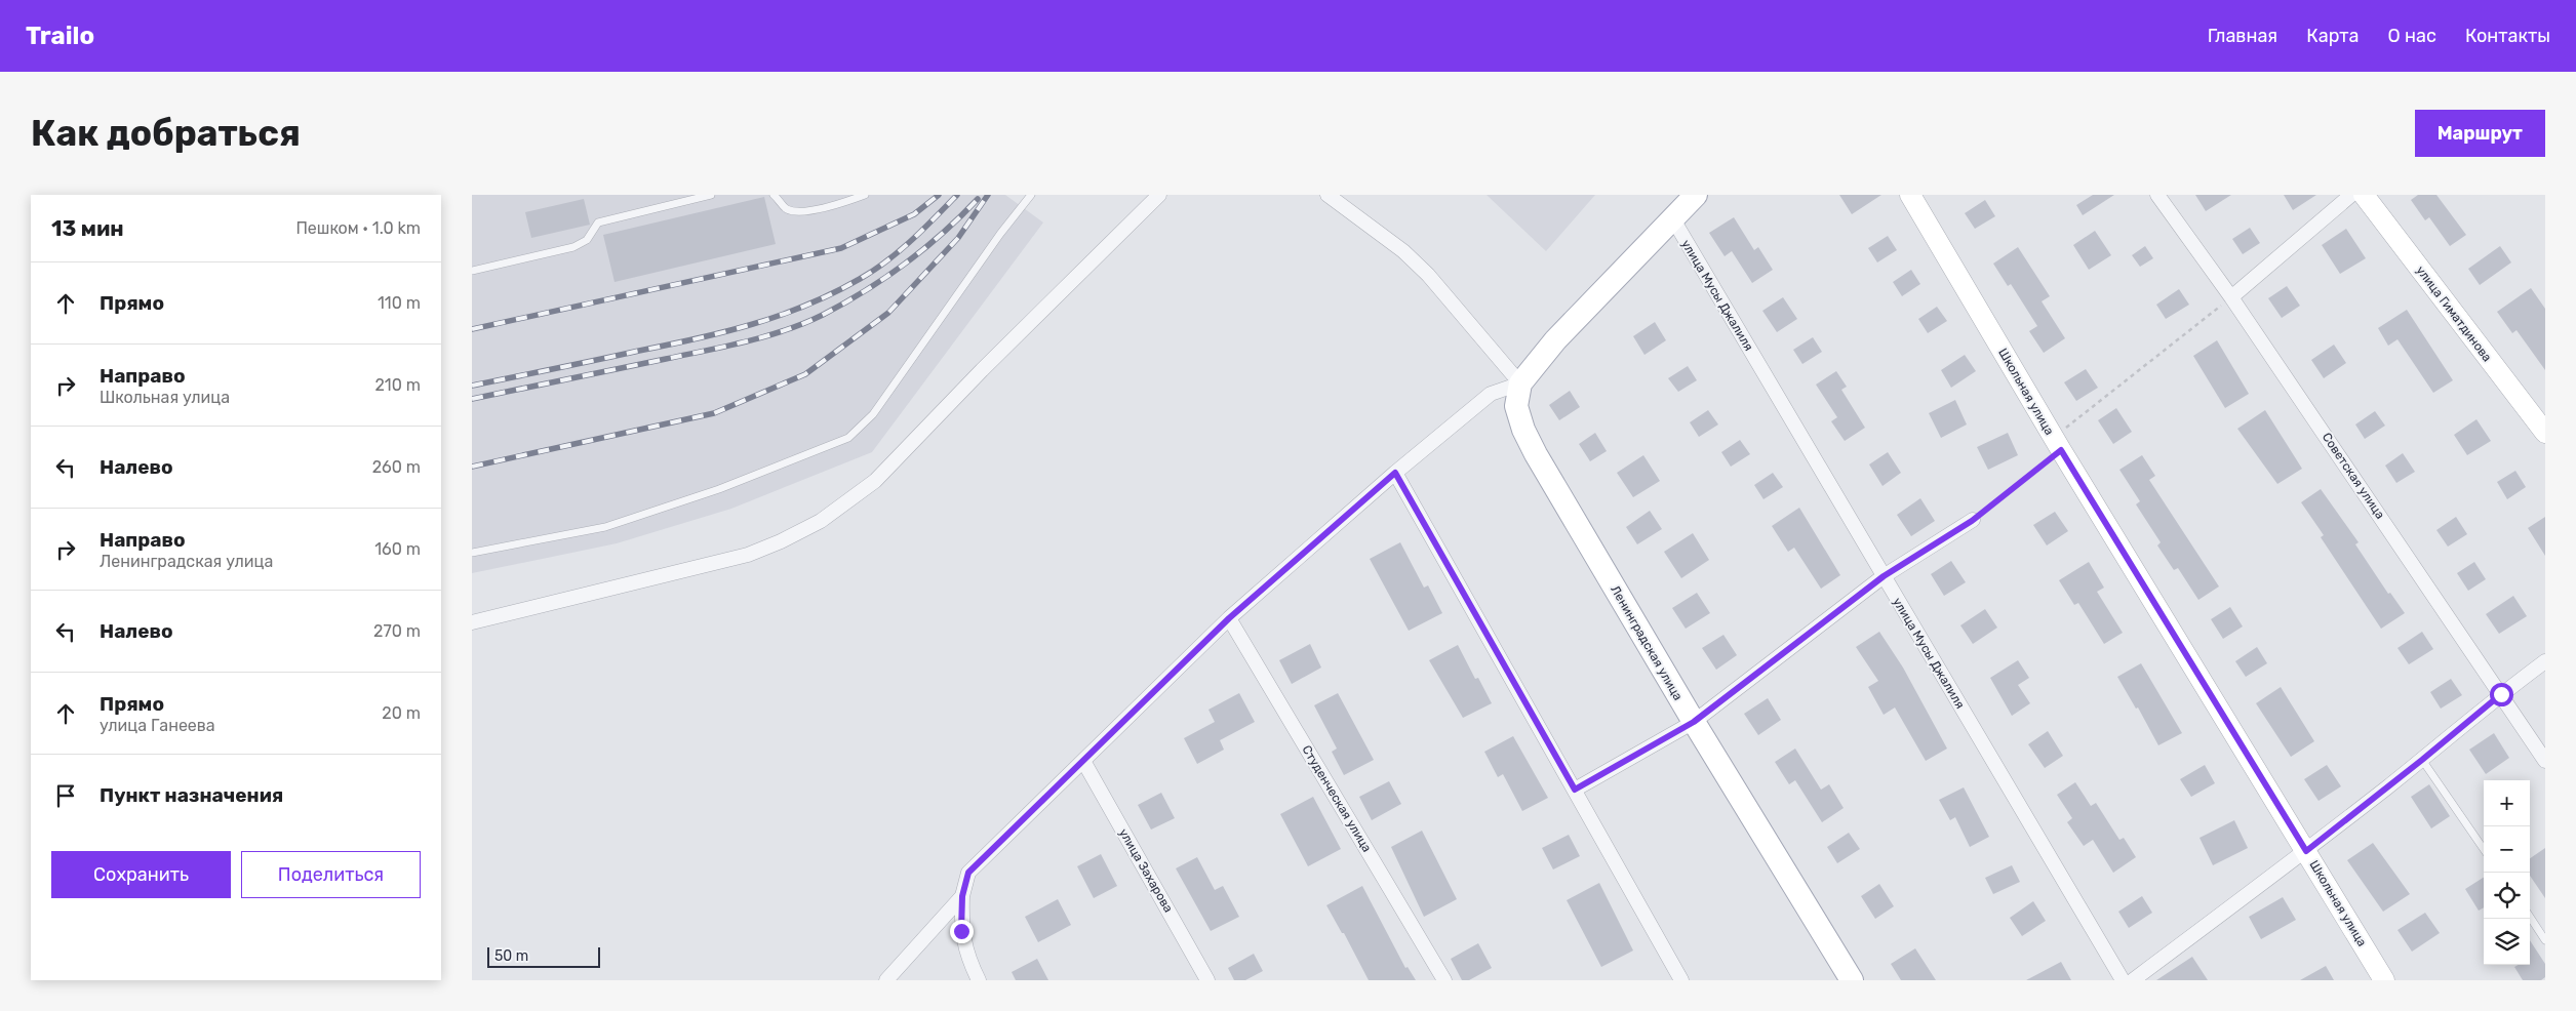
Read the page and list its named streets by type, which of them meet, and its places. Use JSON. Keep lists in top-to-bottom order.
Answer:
{
  "streets": {
    "main road": ["Ленинградская улица"],
    "street": [
      "улица Мусы Джалиля",
      "улица Гиматдинова",
      "Школьная улица",
      "Советская улица",
      "Студенческая улица",
      "улица Захарова"
    ]
  },
  "scale_bar": "50 m",
  "page": {
    "header": "Trailo",
    "nav": [
      "Главная",
      "Карта",
      "О нас",
      "Контакты"
    ],
    "buttons": [
      "Маршрут",
      ["Сохранить", "Поделиться"]
    ],
    "title": "Как добраться",
    "heading": ["13 мин", "Пешком · 1.0 km"],
    "list": [
      ["Прямо", "110 m"],
      ["Направо", "Школьная улица", "210 m"],
      ["Налево", "260 m"],
      ["Направо", "Ленинградская улица", "160 m"],
      ["Налево", "270 m"],
      ["Прямо", "улица Ганеева", "20 m"],
      "Пункт назначения"
    ],
    "map_buttons": ["+", "−"],
    "scale": "50 m"
  }
}
